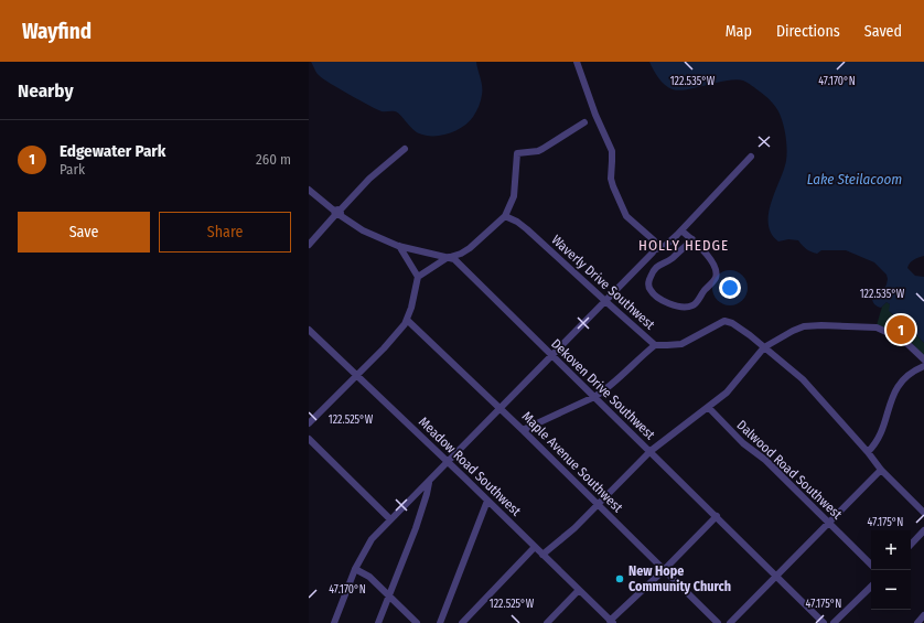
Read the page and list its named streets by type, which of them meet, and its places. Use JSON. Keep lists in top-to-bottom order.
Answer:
{
  "streets": {
    "street": [
      "Waverly Drive Southwest",
      "Dekoven Drive Southwest",
      "Maple Avenue Southwest",
      "Meadow Road Southwest",
      "Dalwood Road Southwest"
    ]
  },
  "districts": ["HOLLY HEDGE"],
  "water": ["Lake Steilacoom"],
  "places": ["New Hope Community Church"],
  "page": {
    "header": "Wayfind",
    "nav": ["Map", "Directions", "Saved"],
    "heading": "Nearby",
    "list": [
      {
        "mark": "1",
        "name": "Edgewater Park",
        "note": "Park",
        "value": "260 m"
      }
    ],
    "buttons": ["Save", "Share"],
    "pins": "1",
    "map_buttons": ["+", "−"]
  },
  "coordinates": [
    "122.535°W",
    "47.170°N",
    "122.525°W",
    "47.175°N"
  ]
}
